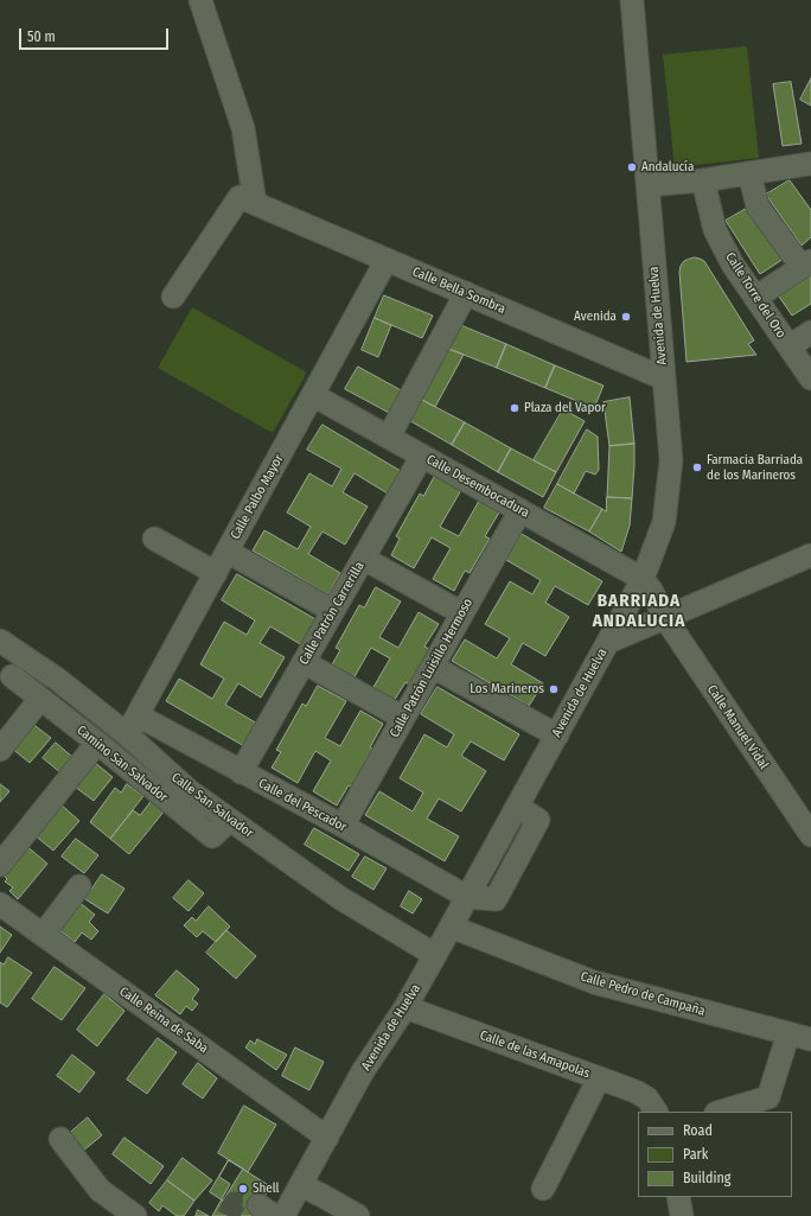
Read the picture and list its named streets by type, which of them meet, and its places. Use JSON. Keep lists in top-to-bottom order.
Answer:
{
  "streets": {
    "street": [
      "Calle Bella Sombra",
      "Calle Torre del Oro",
      "Avenida de Huelva",
      "Calle Desembocadura",
      "Calle Palbo Mayor",
      "Calle Patrón Carrerilla",
      "Calle Patrón Luisillo Hermoso",
      "Calle Manuel Vidal",
      "Camino San Salvador",
      "Calle San Salvador",
      "Calle del Pescador",
      "Calle Pedro de Campaña",
      "Calle Reina de Saba",
      "Calle de las Amapolas"
    ]
  },
  "crossings": [
    ["Calle Bella Sombra", "Avenida de Huelva"],
    ["Calle Bella Sombra", "Calle Palbo Mayor"],
    ["Avenida de Huelva", "Calle Desembocadura"],
    ["Avenida de Huelva", "Calle Manuel Vidal"],
    ["Avenida de Huelva", "Calle San Salvador"],
    ["Avenida de Huelva", "Calle del Pescador"],
    ["Avenida de Huelva", "Calle Pedro de Campaña"],
    ["Avenida de Huelva", "Calle Reina de Saba"],
    ["Avenida de Huelva", "Calle de las Amapolas"],
    ["Calle Desembocadura", "Calle Palbo Mayor"],
    ["Calle Desembocadura", "Calle Patrón Carrerilla"],
    ["Calle Desembocadura", "Calle Patrón Luisillo Hermoso"],
    ["Calle Desembocadura", "Calle Manuel Vidal"],
    ["Calle Palbo Mayor", "Calle San Salvador"],
    ["Calle Palbo Mayor", "Calle del Pescador"],
    ["Calle Patrón Carrerilla", "Calle del Pescador"],
    ["Calle Patrón Luisillo Hermoso", "Calle del Pescador"],
    ["Camino San Salvador", "Calle San Salvador"]
  ],
  "districts": ["BARRIADA ANDALUCIA"],
  "places": [
    "Andalucía",
    "Avenida",
    "Plaza del Vapor",
    "Farmacia Barriada de los Marineros",
    "Los Marineros",
    "Shell"
  ],
  "legend": ["Road", "Park", "Building"],
  "scale_bar": "50 m"
}
